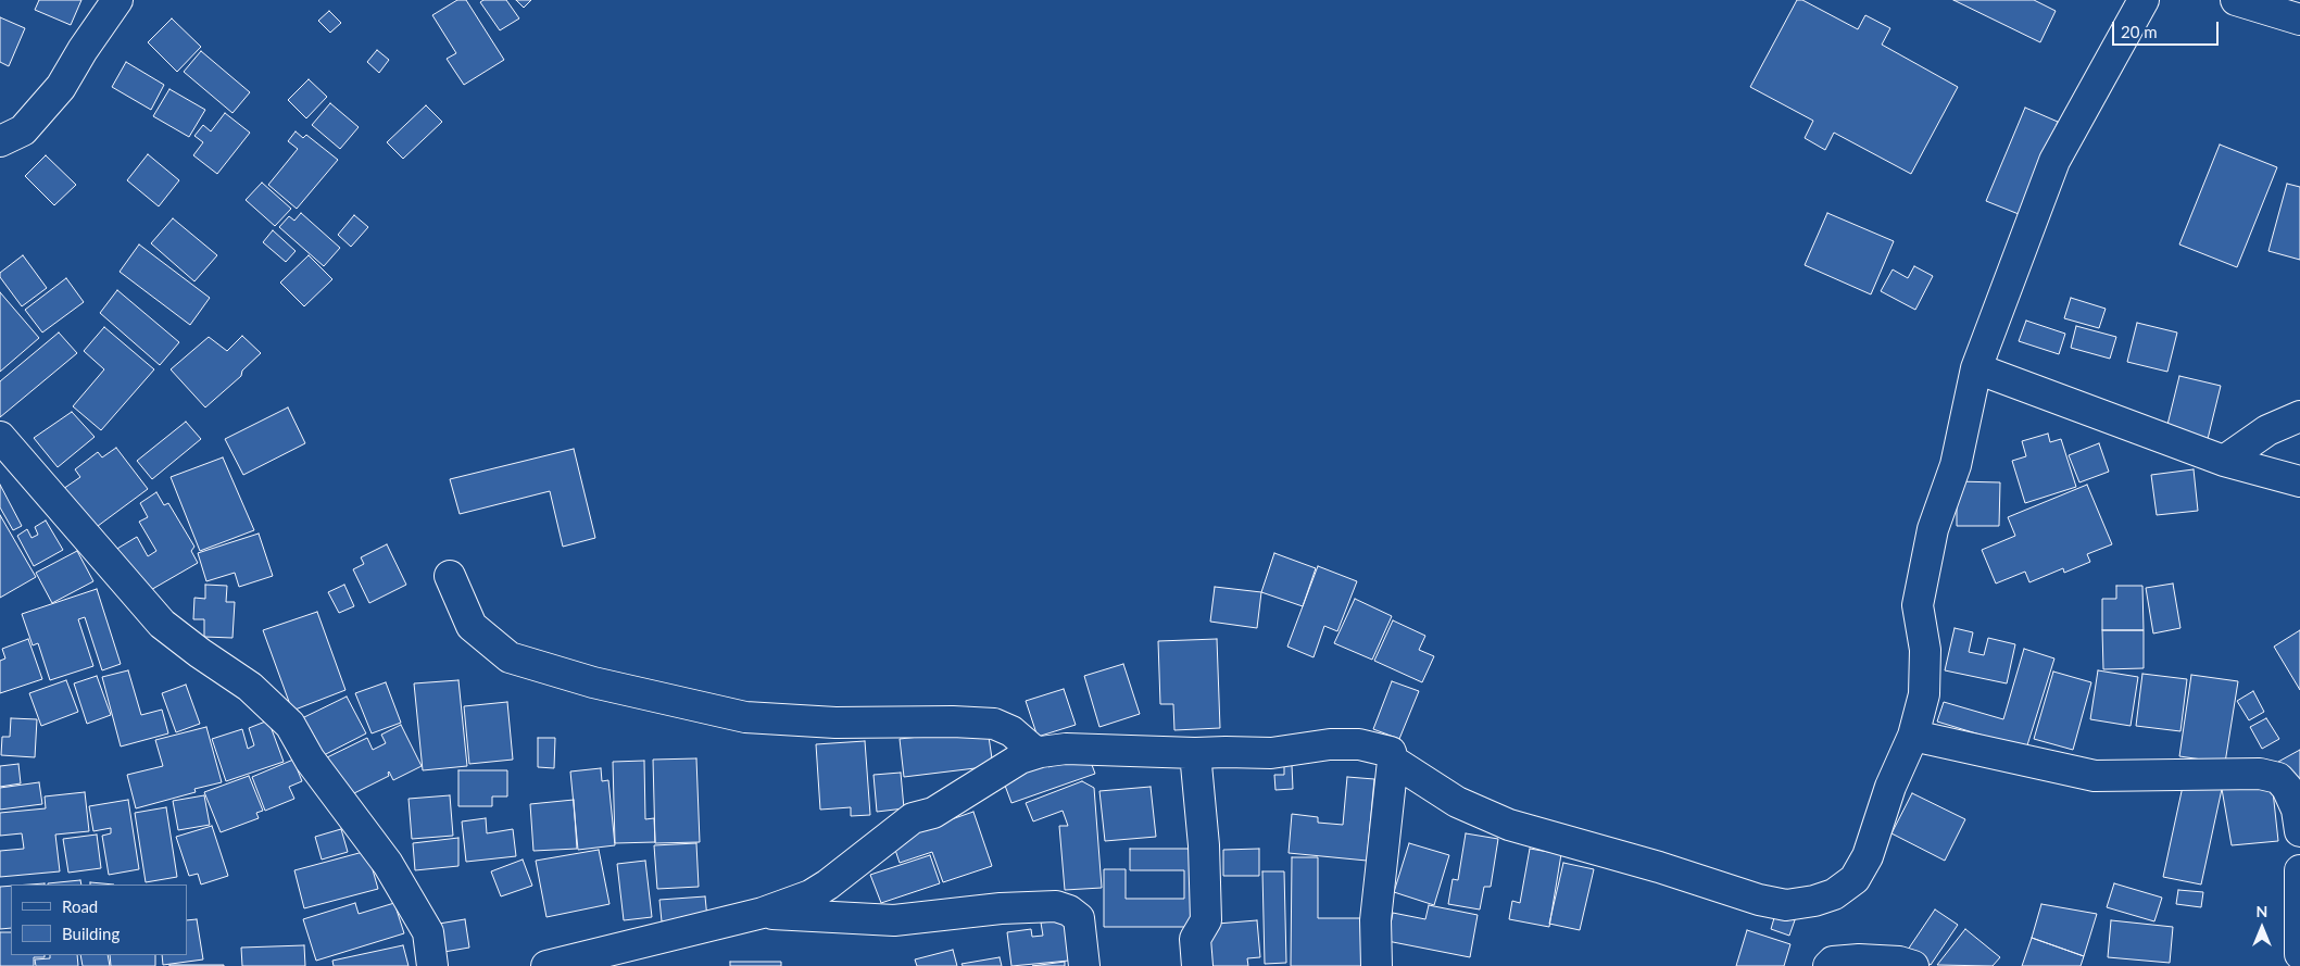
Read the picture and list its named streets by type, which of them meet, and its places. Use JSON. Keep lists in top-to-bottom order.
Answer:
{
  "legend": ["Road", "Building"],
  "scale_bar": "20 m",
  "north": "top"
}
